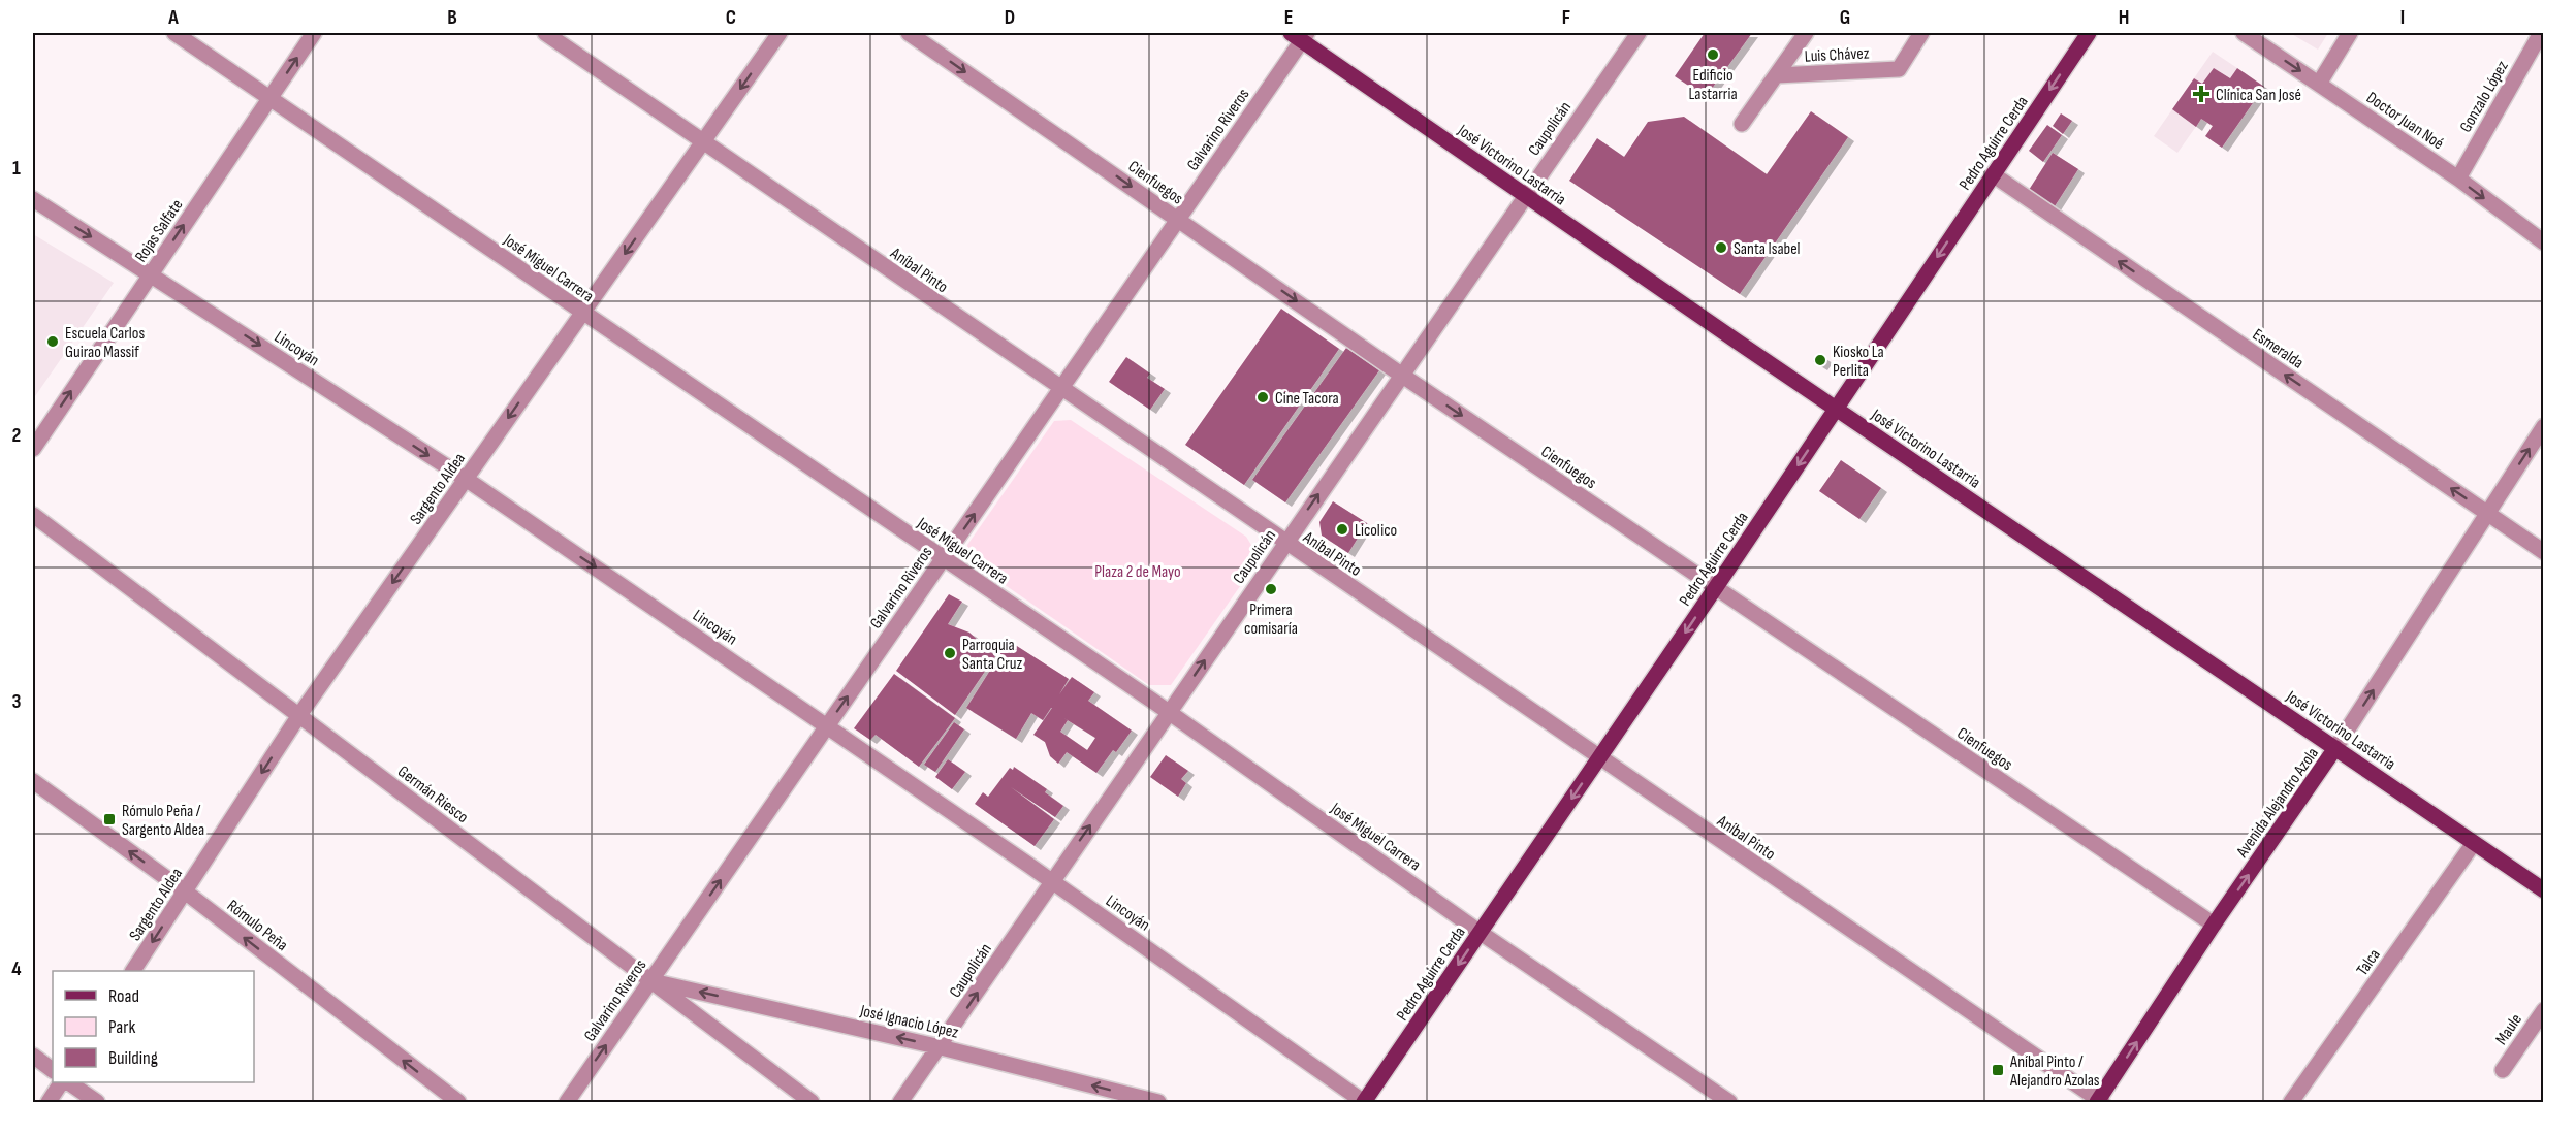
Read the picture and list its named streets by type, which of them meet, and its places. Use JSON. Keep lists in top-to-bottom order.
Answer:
{
  "streets": {
    "main road": ["Pedro Aguirre Cerda", "José Victorino Lastarria", "Avenida Alejandro Azola"],
    "street": [
      "Luis Chávez",
      "Gonzalo López",
      "Doctor Juan Noé",
      "Caupolicán",
      "Galvarino Riveros",
      "Cienfuegos",
      "Rojas Salfate",
      "José Miguel Carrera",
      "Aníbal Pinto",
      "Lincoyán",
      "Esmeralda",
      "Sargento Aldea",
      "Germán Riesco",
      "Rómulo Peña",
      "Talca",
      "José Ignacio López",
      "Maule"
    ]
  },
  "crossings": [
    ["Gonzalo López", "Doctor Juan Noé"],
    ["Caupolicán", "José Victorino Lastarria"],
    ["Caupolicán", "Cienfuegos"],
    ["Caupolicán", "José Miguel Carrera"],
    ["Caupolicán", "Aníbal Pinto"],
    ["Caupolicán", "Lincoyán"],
    ["Caupolicán", "José Ignacio López"],
    ["Galvarino Riveros", "José Victorino Lastarria"],
    ["Galvarino Riveros", "Cienfuegos"],
    ["Galvarino Riveros", "José Miguel Carrera"],
    ["Galvarino Riveros", "Aníbal Pinto"],
    ["Galvarino Riveros", "Lincoyán"],
    ["Galvarino Riveros", "Germán Riesco"],
    ["Galvarino Riveros", "José Ignacio López"],
    ["Pedro Aguirre Cerda", "José Victorino Lastarria"],
    ["Pedro Aguirre Cerda", "Cienfuegos"],
    ["Pedro Aguirre Cerda", "José Miguel Carrera"],
    ["Pedro Aguirre Cerda", "Aníbal Pinto"],
    ["Pedro Aguirre Cerda", "Lincoyán"],
    ["Pedro Aguirre Cerda", "Esmeralda"],
    ["José Victorino Lastarria", "Avenida Alejandro Azola"],
    ["José Victorino Lastarria", "Talca"],
    ["Cienfuegos", "Avenida Alejandro Azola"],
    ["Rojas Salfate", "José Miguel Carrera"],
    ["Rojas Salfate", "Lincoyán"],
    ["José Miguel Carrera", "Sargento Aldea"],
    ["Aníbal Pinto", "Sargento Aldea"],
    ["Aníbal Pinto", "Avenida Alejandro Azola"],
    ["Lincoyán", "Sargento Aldea"],
    ["Esmeralda", "Avenida Alejandro Azola"],
    ["Sargento Aldea", "Germán Riesco"],
    ["Sargento Aldea", "Rómulo Peña"],
    ["Germán Riesco", "José Ignacio López"]
  ],
  "one_way": [
    "Doctor Juan Noé",
    "Caupolicán",
    "Galvarino Riveros",
    "Pedro Aguirre Cerda",
    "Cienfuegos",
    "Rojas Salfate",
    "Lincoyán",
    "Esmeralda",
    "Sargento Aldea",
    "Avenida Alejandro Azola",
    "Rómulo Peña",
    "José Ignacio López"
  ],
  "parks": ["Plaza 2 de Mayo"],
  "places": {
    "other": [
      "Edificio Lastarria",
      "Santa Isabel",
      "Escuela Carlos Guirao Massif",
      "Kiosko La Perlita",
      "Cine Tacora",
      "Licolico",
      "Primera comisaría",
      "Parroquia Santa Cruz"
    ],
    "health": ["Clínica San José"],
    "transit": ["Rómulo Peña / Sargento Aldea", "Aníbal Pinto / Alejandro Azolas"]
  },
  "legend": ["Road", "Park", "Building"],
  "grid": {
    "columns": [
      "A",
      "B",
      "C",
      "D",
      "E",
      "F",
      "G",
      "H",
      "I"
    ],
    "rows": [
      "1",
      "2",
      "3",
      "4"
    ]
  }
}
